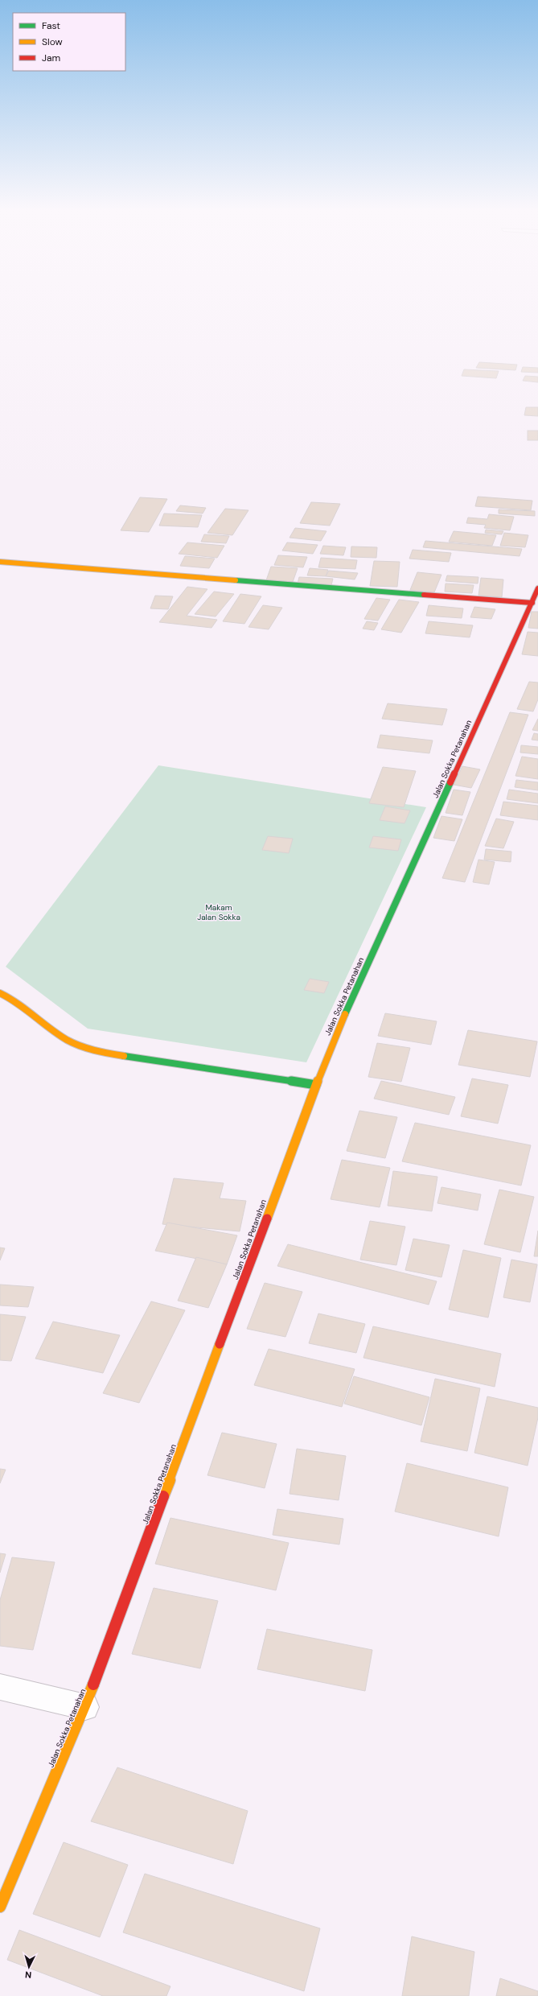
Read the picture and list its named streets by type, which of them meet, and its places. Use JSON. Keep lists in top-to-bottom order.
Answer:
{
  "streets": {
    "street": ["Jalan Sokka Petanahan"]
  },
  "parks": ["Makam Jalan Sokka"],
  "legend": ["Fast", "Slow", "Jam"],
  "north": "bottom"
}
